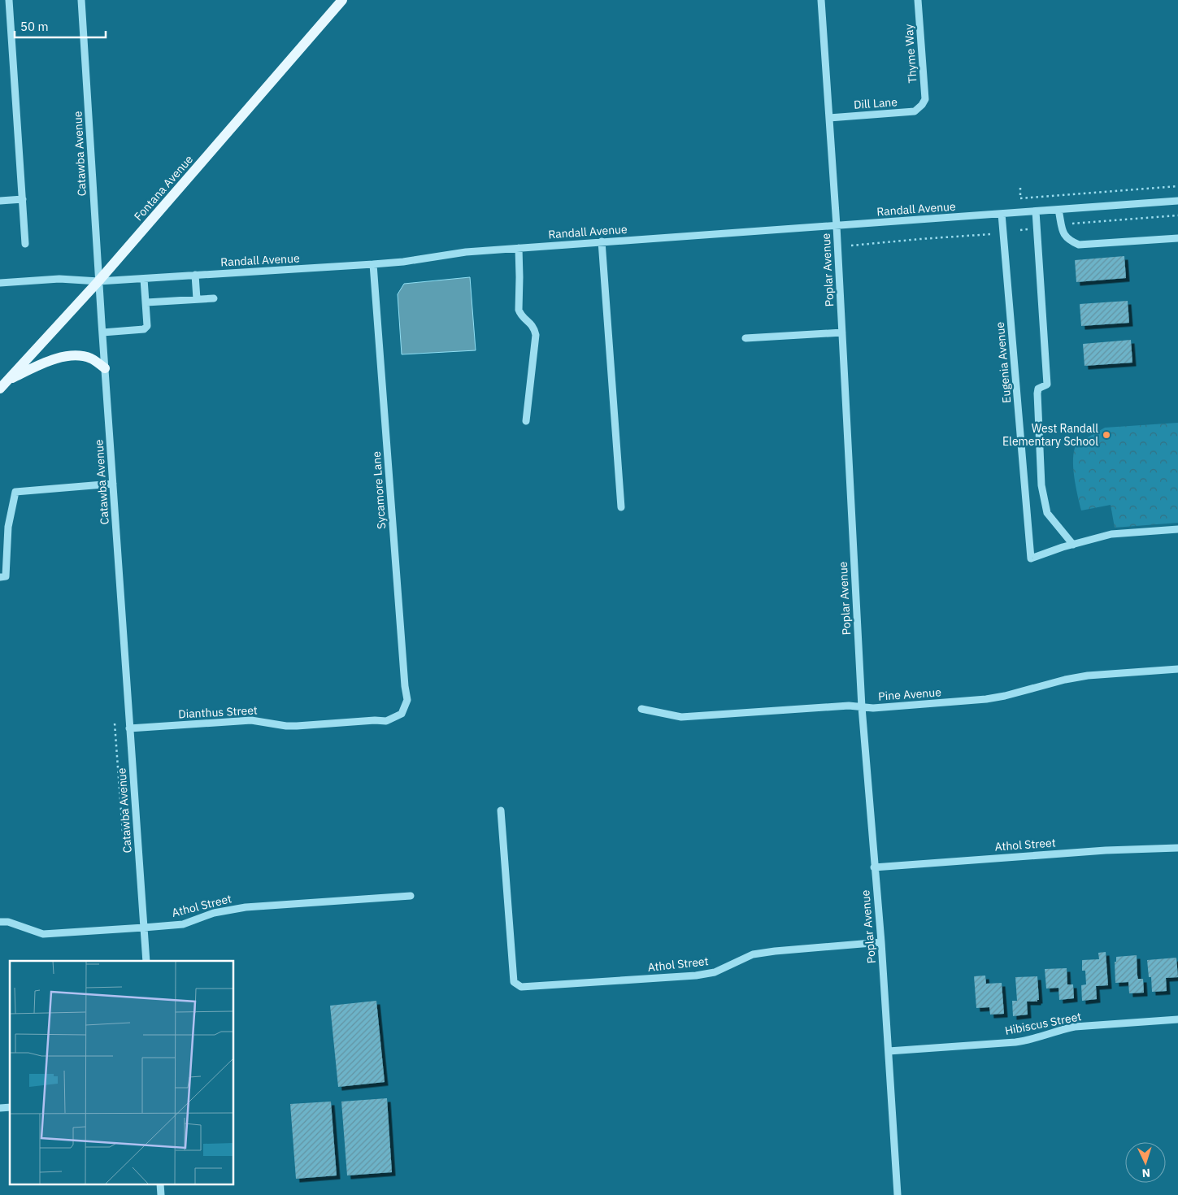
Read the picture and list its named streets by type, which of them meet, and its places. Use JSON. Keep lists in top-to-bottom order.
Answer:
{
  "streets": {
    "main road": ["Fontana Avenue"],
    "street": [
      "Thyme Way",
      "Dill Lane",
      "Catawba Avenue",
      "Randall Avenue",
      "Poplar Avenue",
      "Eugenia Avenue",
      "Sycamore Lane",
      "Pine Avenue",
      "Dianthus Street",
      "Athol Street",
      "Hibiscus Street"
    ]
  },
  "crossings": [
    ["Thyme Way", "Dill Lane"],
    ["Dill Lane", "Poplar Avenue"],
    ["Catawba Avenue", "Fontana Avenue"],
    ["Catawba Avenue", "Randall Avenue"],
    ["Catawba Avenue", "Dianthus Street"],
    ["Catawba Avenue", "Athol Street"],
    ["Fontana Avenue", "Randall Avenue"],
    ["Randall Avenue", "Poplar Avenue"],
    ["Randall Avenue", "Eugenia Avenue"],
    ["Randall Avenue", "Sycamore Lane"],
    ["Poplar Avenue", "Pine Avenue"],
    ["Poplar Avenue", "Athol Street"],
    ["Poplar Avenue", "Hibiscus Street"],
    ["Sycamore Lane", "Dianthus Street"]
  ],
  "places": ["West Randall Elementary School"],
  "scale_bar": "50 m",
  "north": "bottom"
}
